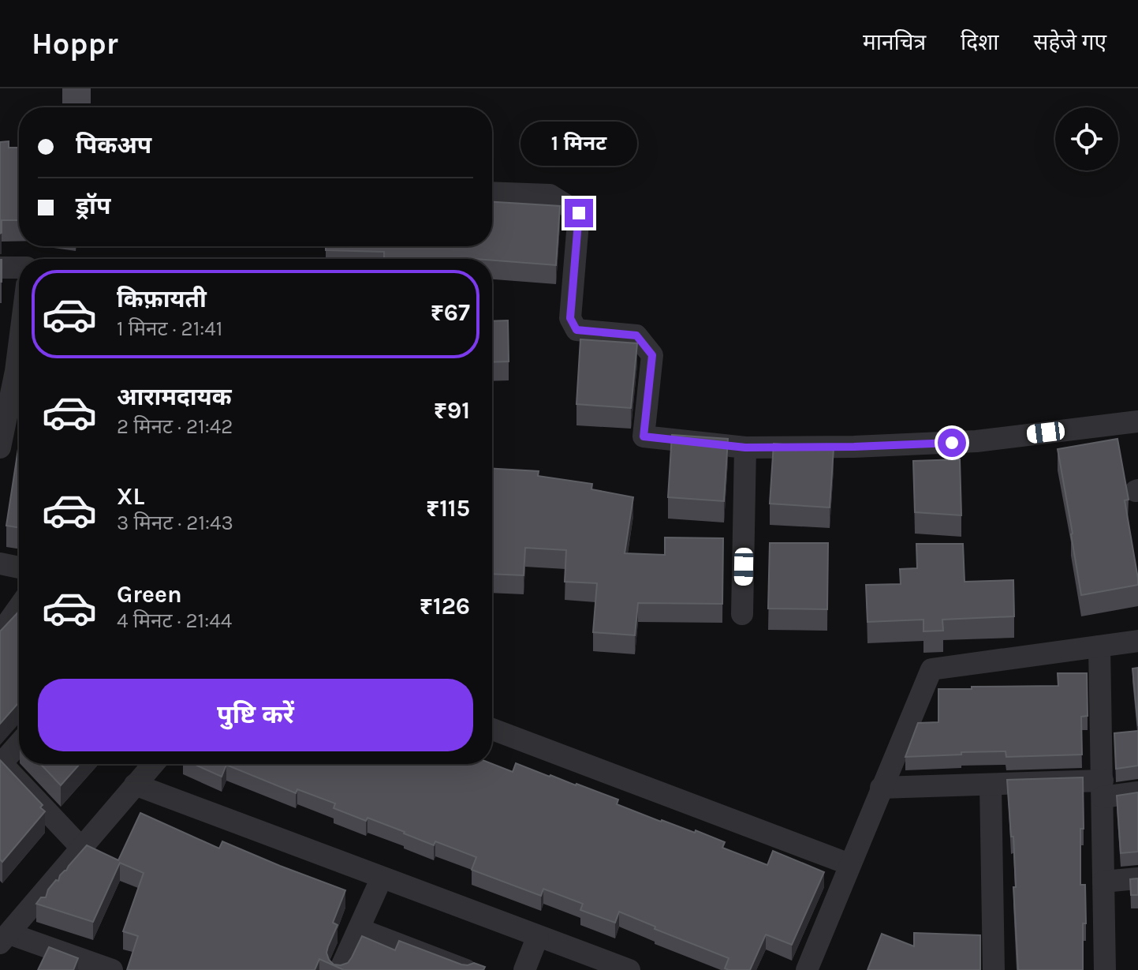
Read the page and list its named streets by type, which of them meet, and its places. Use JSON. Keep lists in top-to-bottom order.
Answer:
{
  "page": {
    "header": "Hoppr",
    "nav": ["मानचित्र", "दिशा", "सहेजे गए"],
    "banner": ["पिकअप", "ड्रॉप"],
    "bubble": "1 मिनट",
    "list": [
      {
        "name": "किफ़ायती",
        "note": "1 मिनट · 21:41",
        "value": "₹67"
      },
      {
        "name": "आरामदायक",
        "note": "2 मिनट · 21:42",
        "value": "₹91"
      },
      {
        "name": "XL",
        "note": "3 मिनट · 21:43",
        "value": "₹115"
      },
      {
        "name": "Green",
        "note": "4 मिनट · 21:44",
        "value": "₹126"
      }
    ],
    "buttons": "पुष्टि करें"
  }
}
